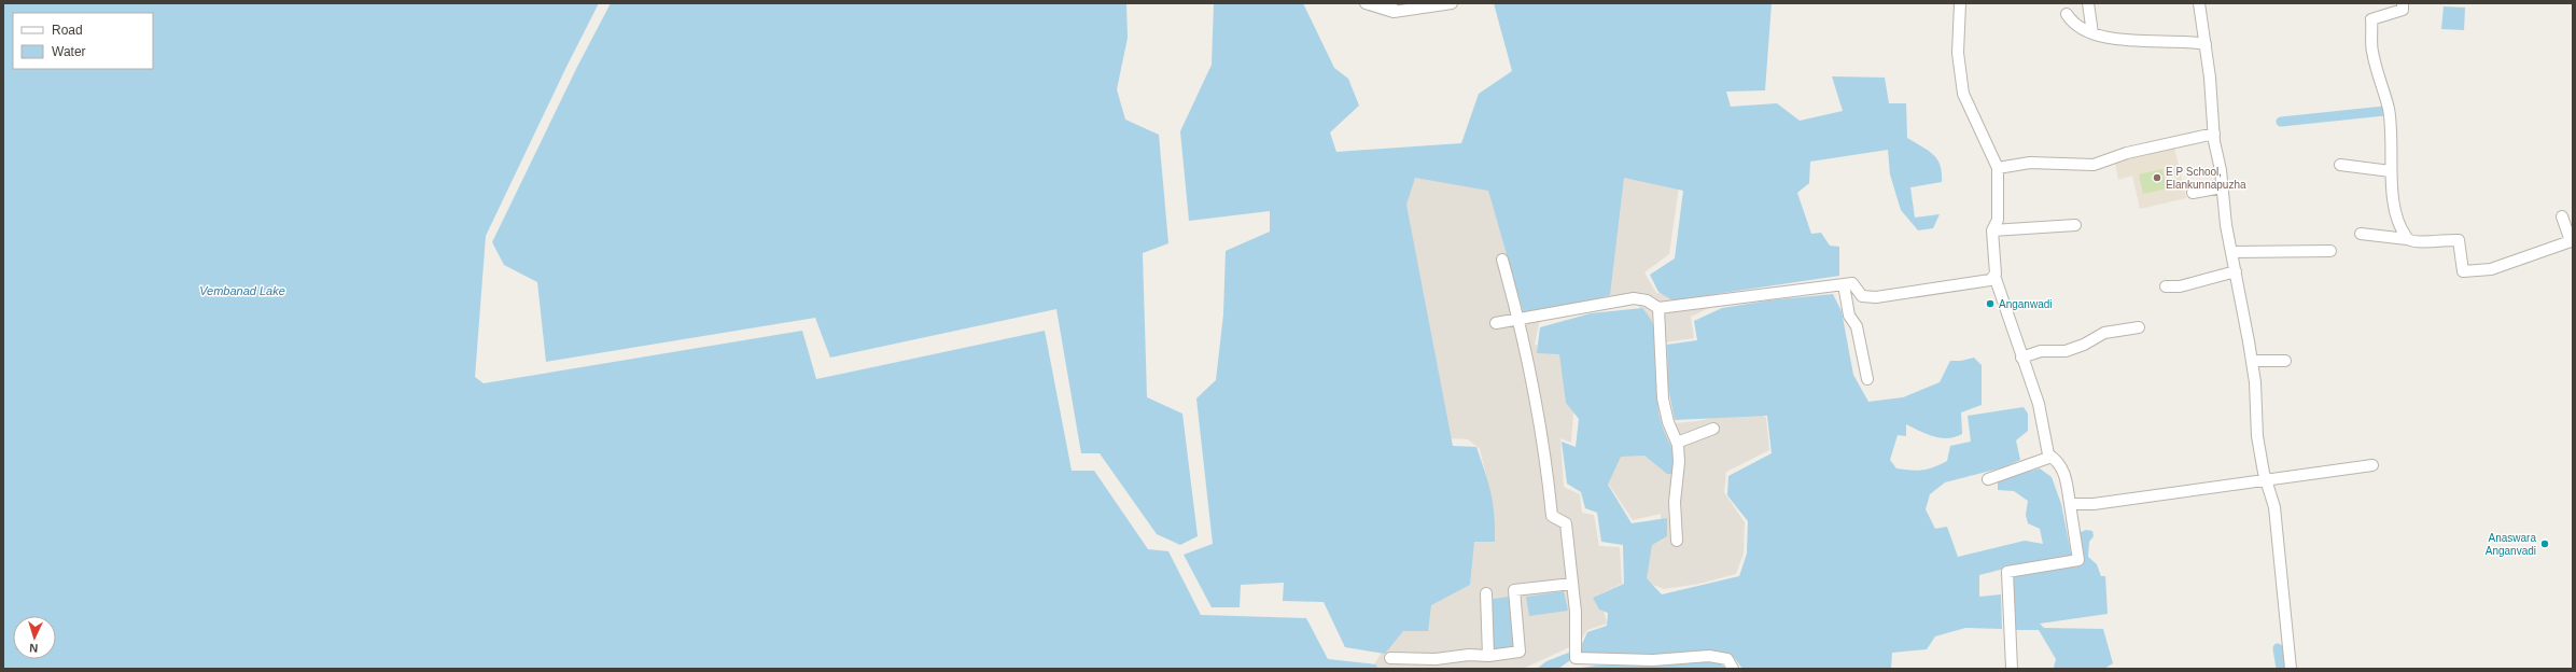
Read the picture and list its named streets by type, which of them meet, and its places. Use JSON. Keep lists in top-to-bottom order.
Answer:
{
  "water": ["Vembanad Lake"],
  "places": ["E P School, Elankunnapuzha", "Anganwadi", "Anaswara Anganvadi"],
  "legend": ["Road", "Water"],
  "north": "bottom"
}
